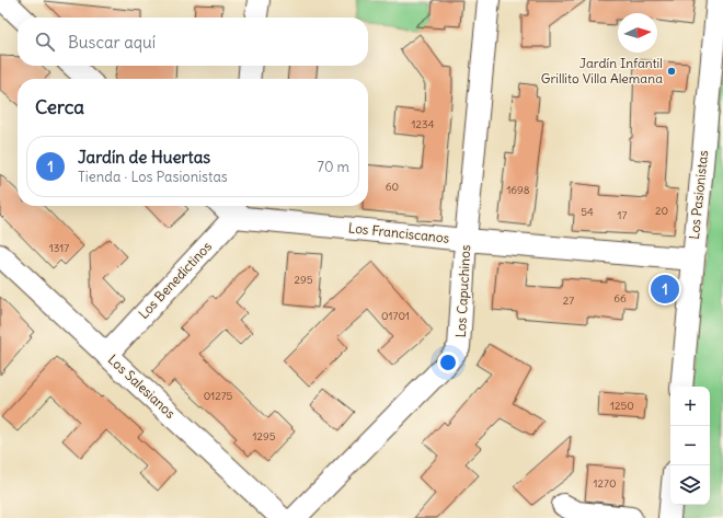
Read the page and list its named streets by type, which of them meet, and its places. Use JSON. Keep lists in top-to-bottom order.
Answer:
{
  "streets": {
    "street": [
      "Los Pasionistas",
      "Los Franciscanos",
      "Los Benedictinos",
      "Los Capuchinos",
      "Los Salesianos"
    ]
  },
  "crossings": [
    ["Los Pasionistas", "Los Franciscanos"],
    ["Los Franciscanos", "Los Benedictinos"],
    ["Los Franciscanos", "Los Capuchinos"],
    ["Los Benedictinos", "Los Salesianos"]
  ],
  "places": ["Jardín Infantil Grillito Villa Alemana"],
  "house_numbers": [
    "1234",
    "60",
    "1698",
    "20",
    "54",
    "17",
    "1317",
    "295",
    "66",
    "27",
    "01701",
    "01275",
    "1250",
    "1295",
    "1270"
  ],
  "north": "right",
  "page": {
    "search": "Buscar aquí",
    "heading": "Cerca",
    "list": [
      {
        "mark": "1",
        "name": "Jardín de Huertas",
        "note": "Tienda · Los Pasionistas",
        "value": "70 m"
      }
    ],
    "pins": "1",
    "map_buttons": ["+", "−"]
  }
}
